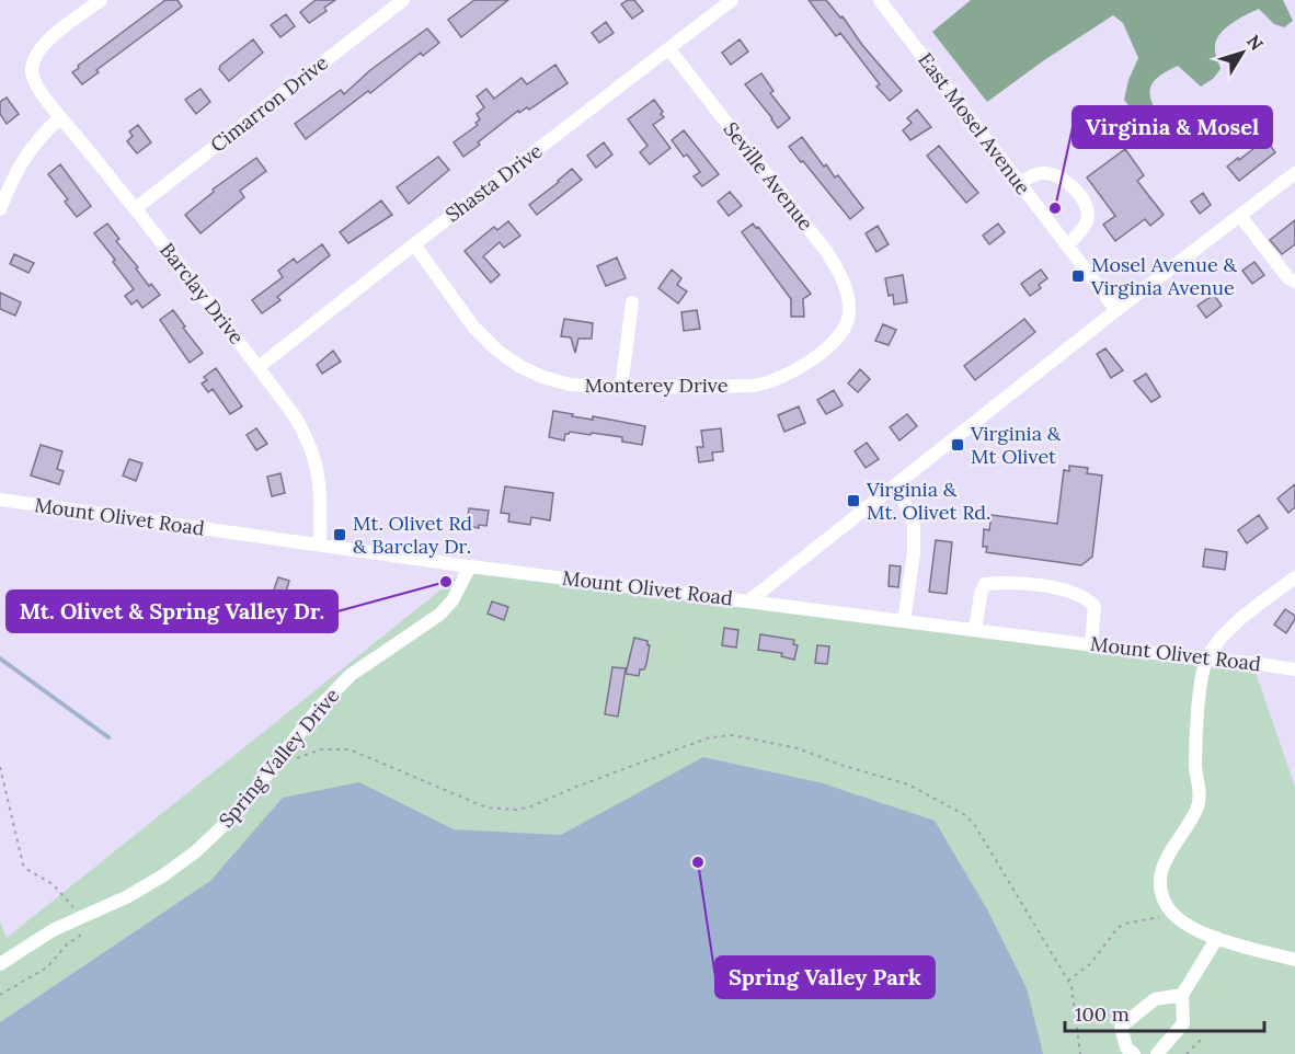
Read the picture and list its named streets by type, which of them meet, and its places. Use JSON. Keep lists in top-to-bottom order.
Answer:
{
  "streets": {
    "street": [
      "Cimarron Drive",
      "East Mosel Avenue",
      "Seville Avenue",
      "Shasta Drive",
      "Barclay Drive",
      "Monterey Drive",
      "Mount Olivet Road",
      "Spring Valley Drive"
    ]
  },
  "crossings": [
    ["Cimarron Drive", "Barclay Drive"],
    ["Seville Avenue", "Shasta Drive"],
    ["Seville Avenue", "Monterey Drive"],
    ["Shasta Drive", "Barclay Drive"],
    ["Shasta Drive", "Monterey Drive"],
    ["Barclay Drive", "Mount Olivet Road"],
    ["Mount Olivet Road", "Spring Valley Drive"]
  ],
  "places": {
    "other": ["Virginia & Mosel", "Mt. Olivet & Spring Valley Dr.", "Spring Valley Park"],
    "transit": [
      "Mosel Avenue & Virginia Avenue",
      "Virginia & Mt Olivet",
      "Virginia & Mt. Olivet Rd.",
      "Mt. Olivet Rd & Barclay Dr."
    ]
  },
  "scale_bar": "100 m",
  "north": "top right"
}
